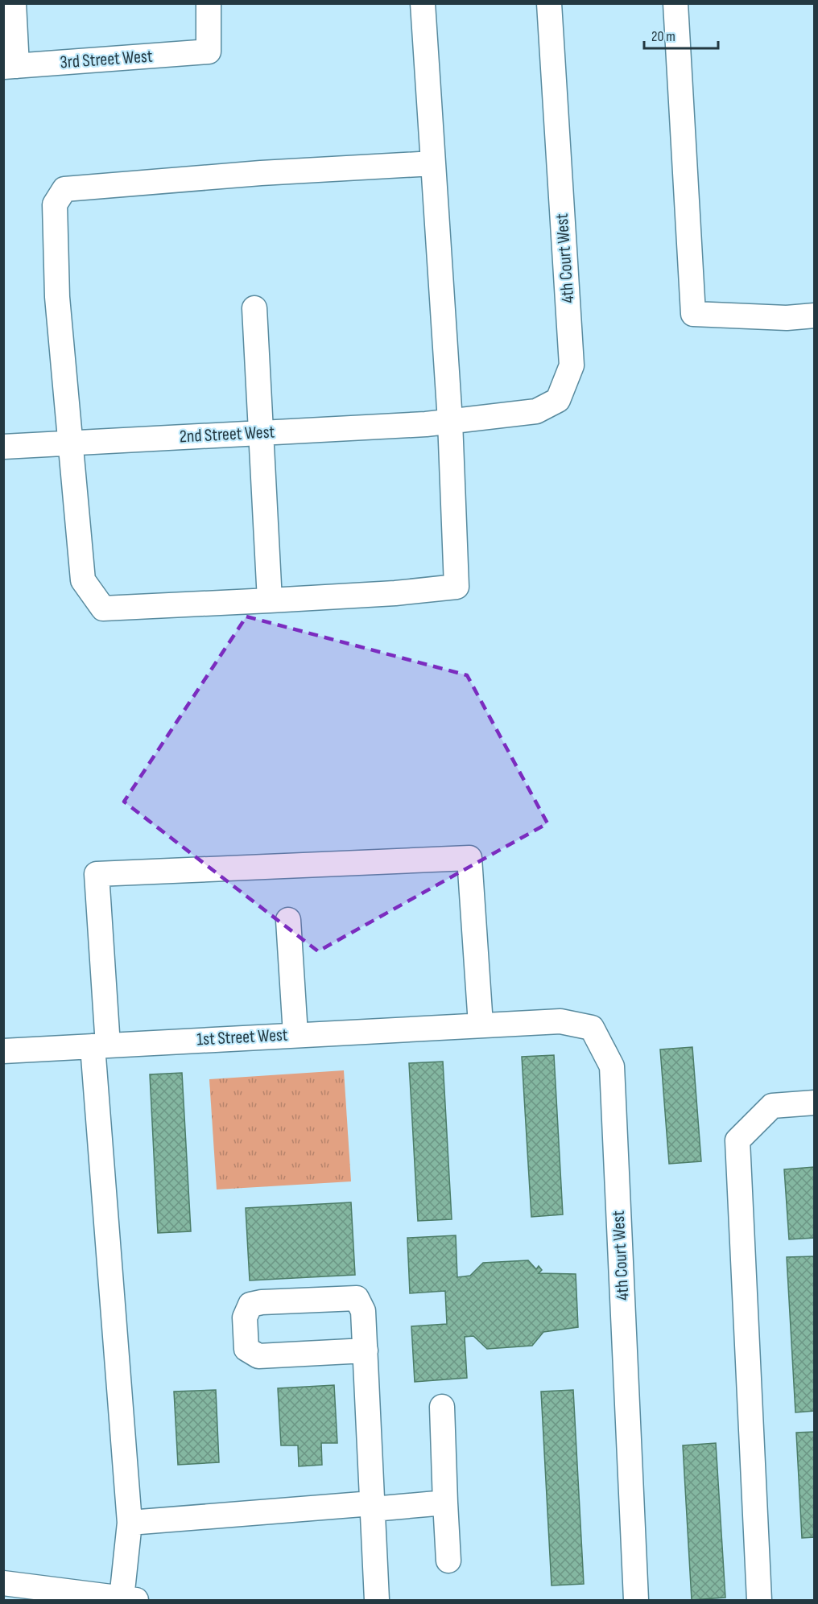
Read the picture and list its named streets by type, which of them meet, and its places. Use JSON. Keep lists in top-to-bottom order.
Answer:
{
  "streets": {
    "street": [
      "3rd Street West",
      "4th Court West",
      "2nd Street West",
      "1st Street West"
    ]
  },
  "crossings": [
    ["4th Court West", "2nd Street West"],
    ["4th Court West", "1st Street West"]
  ],
  "scale_bar": "20 m"
}
